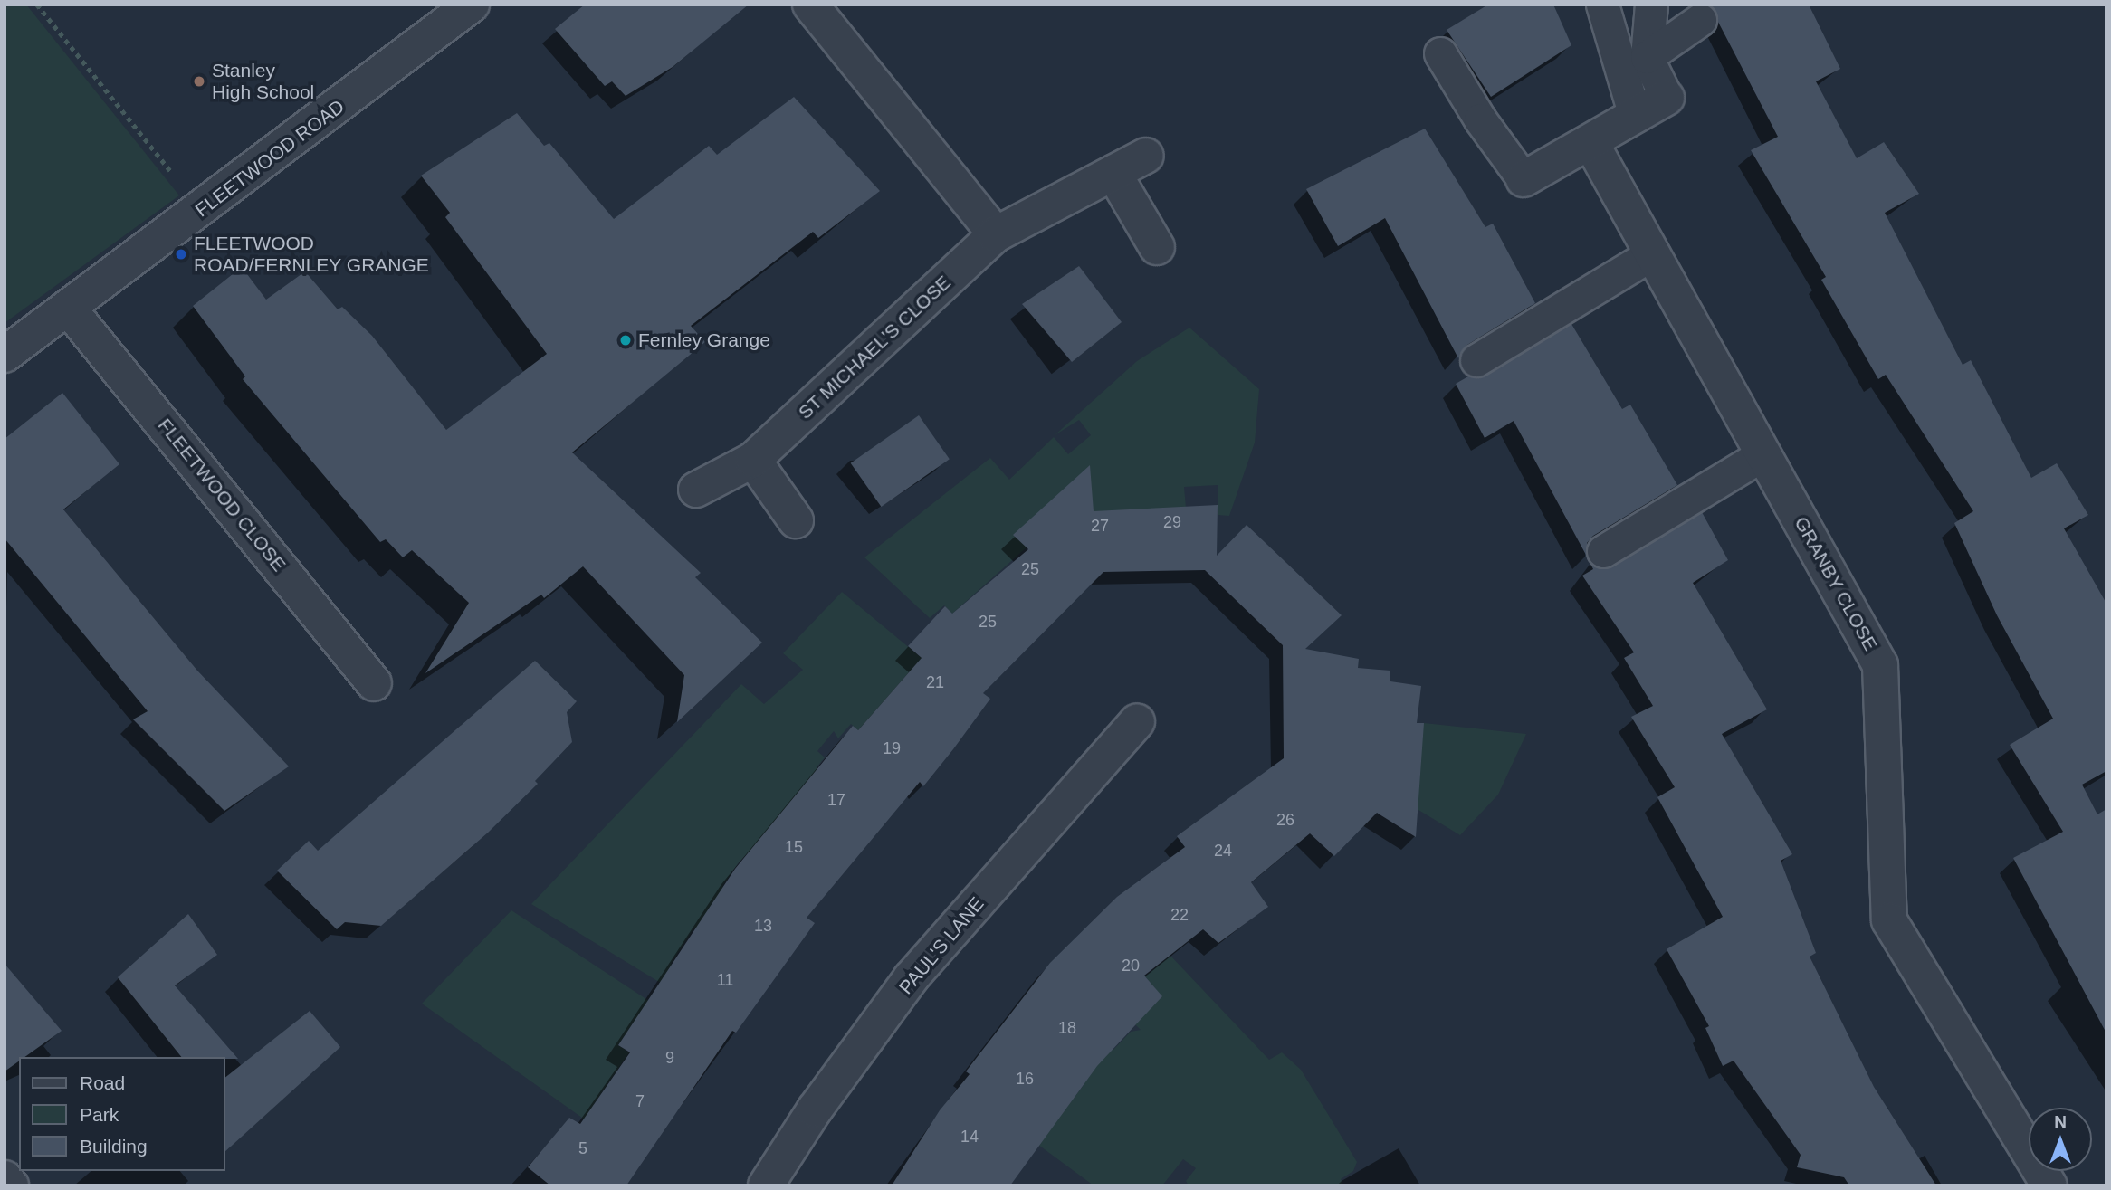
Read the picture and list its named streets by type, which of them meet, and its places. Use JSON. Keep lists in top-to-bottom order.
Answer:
{
  "streets": {
    "street": [
      "FLEETWOOD ROAD",
      "ST MICHAEL'S CLOSE",
      "FLEETWOOD CLOSE",
      "GRANBY CLOSE",
      "PAUL'S LANE"
    ]
  },
  "crossings": [
    ["FLEETWOOD ROAD", "FLEETWOOD CLOSE"]
  ],
  "places": ["Stanley High School", "FLEETWOOD ROAD/FERNLEY GRANGE", "Fernley Grange"],
  "house_numbers": [
    "29",
    "27",
    "25",
    "25",
    "21",
    "19",
    "17",
    "26",
    "15",
    "24",
    "22",
    "13",
    "20",
    "11",
    "18",
    "9",
    "16",
    "7",
    "14",
    "5"
  ],
  "legend": ["Road", "Park", "Building"],
  "north": "top"
}
